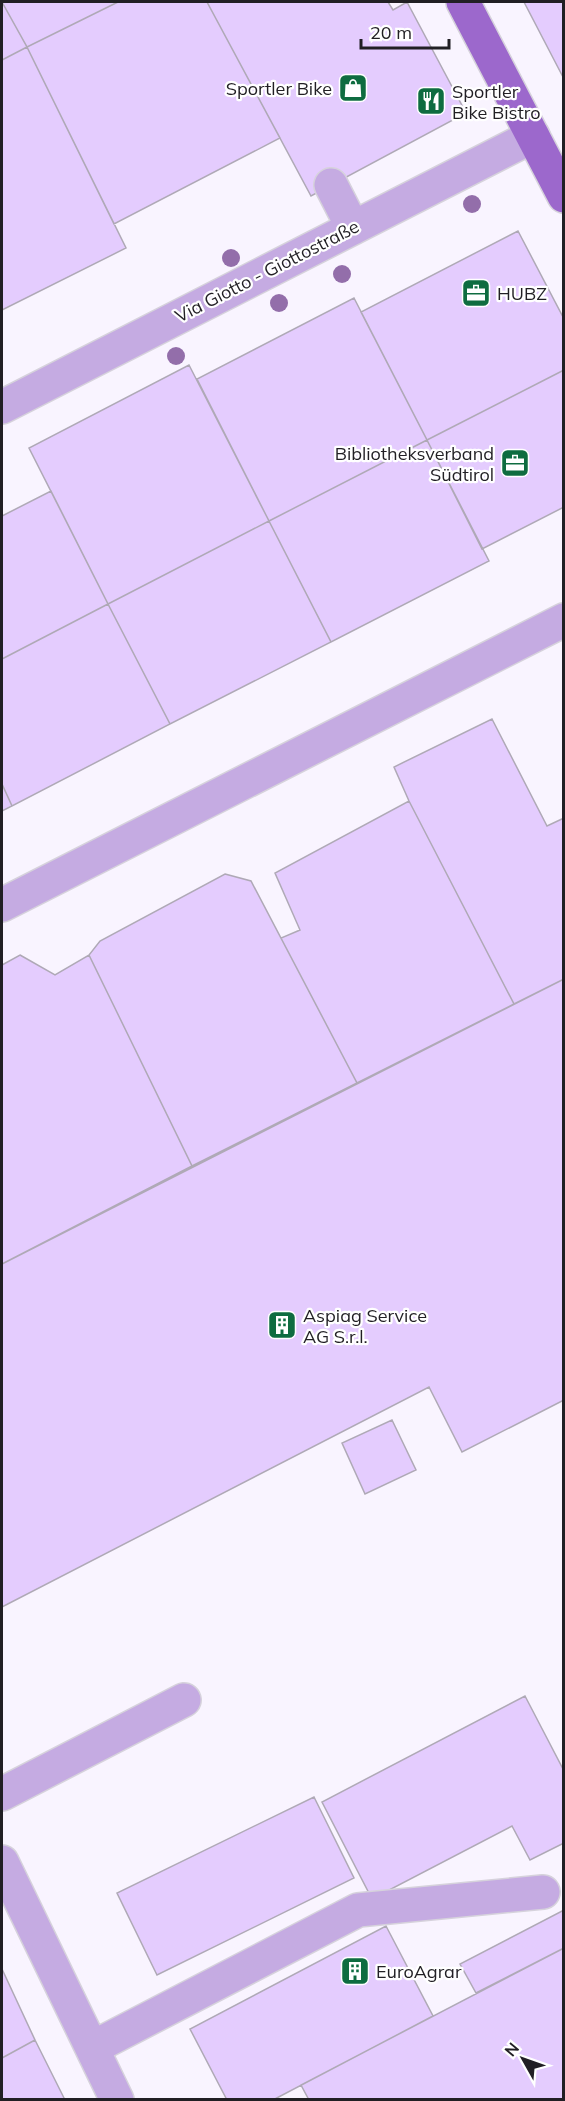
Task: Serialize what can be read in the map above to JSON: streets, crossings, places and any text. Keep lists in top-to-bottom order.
{
  "streets": {
    "street": ["Via Giotto - Giottostraße"]
  },
  "places": {
    "shop": ["Sportler Bike"],
    "restaurant": ["Sportler Bike Bistro"],
    "office": ["HUBZ", "Bibliotheksverband Südtirol"],
    "building": ["Aspiag Service AG S.r.l.", "EuroAgrar"]
  },
  "scale_bar": "20 m",
  "north": "top left"
}
